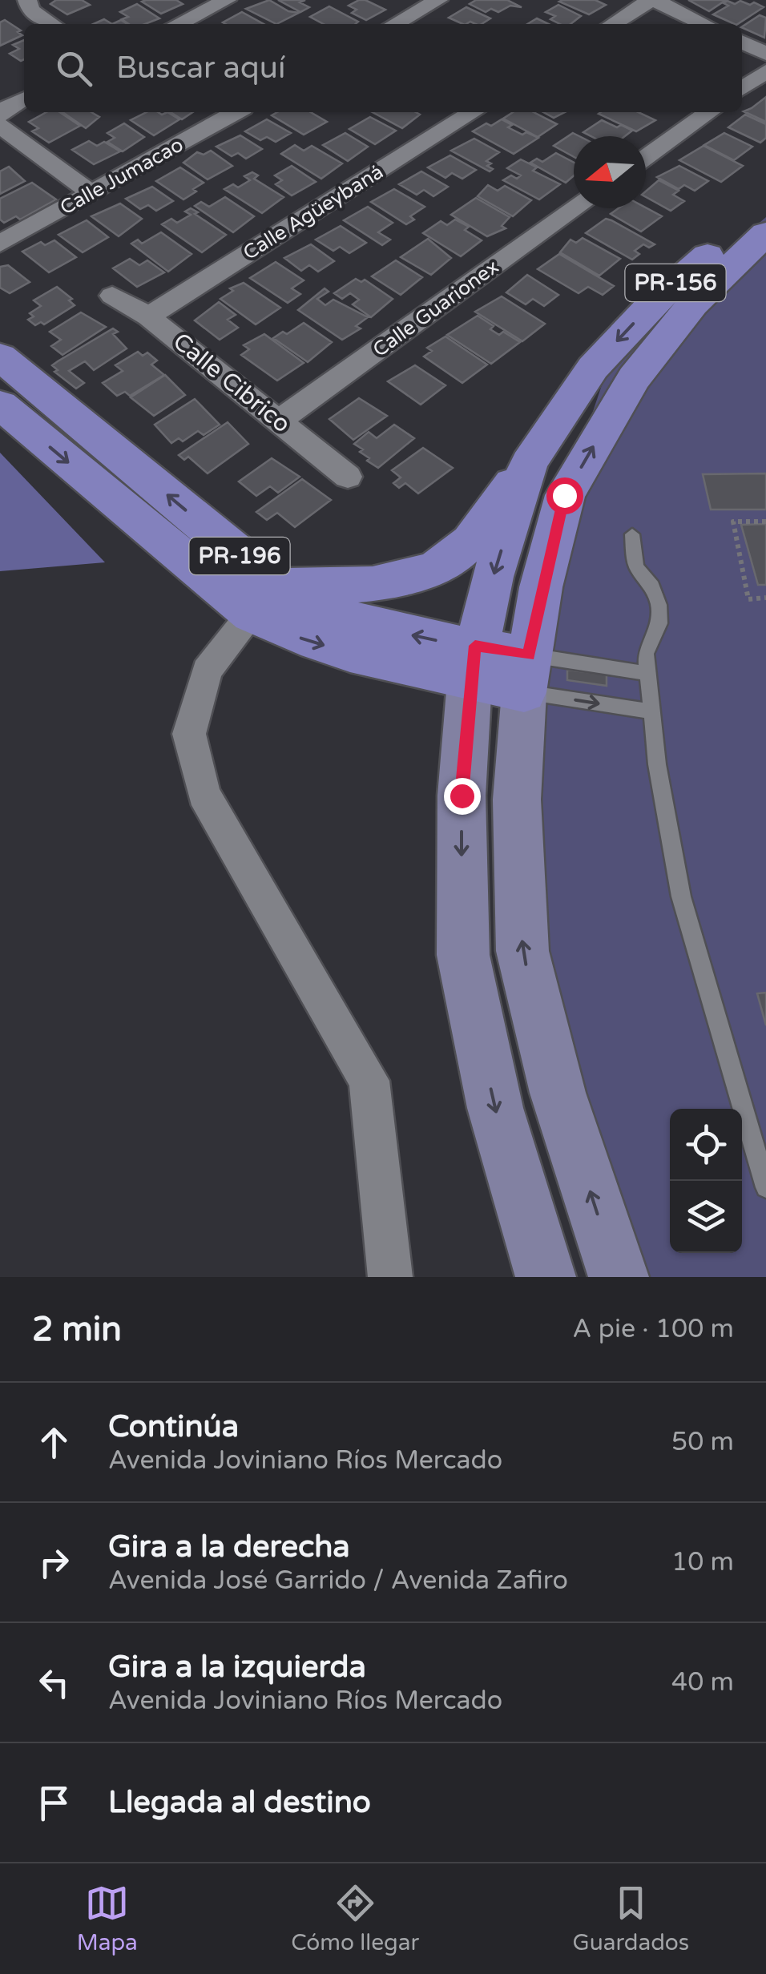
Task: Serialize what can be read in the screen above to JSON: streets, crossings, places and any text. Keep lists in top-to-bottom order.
{
  "streets": {
    "main road": ["PR-156", "PR-196"],
    "street": [
      "Calle Jumacao",
      "Calle Agüeybaná",
      "Calle Guarionex",
      "Calle Cibrico"
    ]
  },
  "crossings": [
    ["Calle Agüeybaná", "Calle Cibrico"],
    ["PR-156", "PR-196"],
    ["Calle Guarionex", "Calle Cibrico"]
  ],
  "north": "left",
  "page": {
    "search": "Buscar aquí",
    "heading": ["2 min", "A pie · 100 m"],
    "list": [
      ["Continúa", "Avenida Joviniano Ríos Mercado", "50 m"],
      ["Gira a la derecha", "Avenida José Garrido / Avenida Zafiro", "10 m"],
      ["Gira a la izquierda", "Avenida Joviniano Ríos Mercado", "40 m"],
      "Llegada al destino"
    ],
    "nav": ["Mapa", "Cómo llegar", "Guardados"]
  }
}
